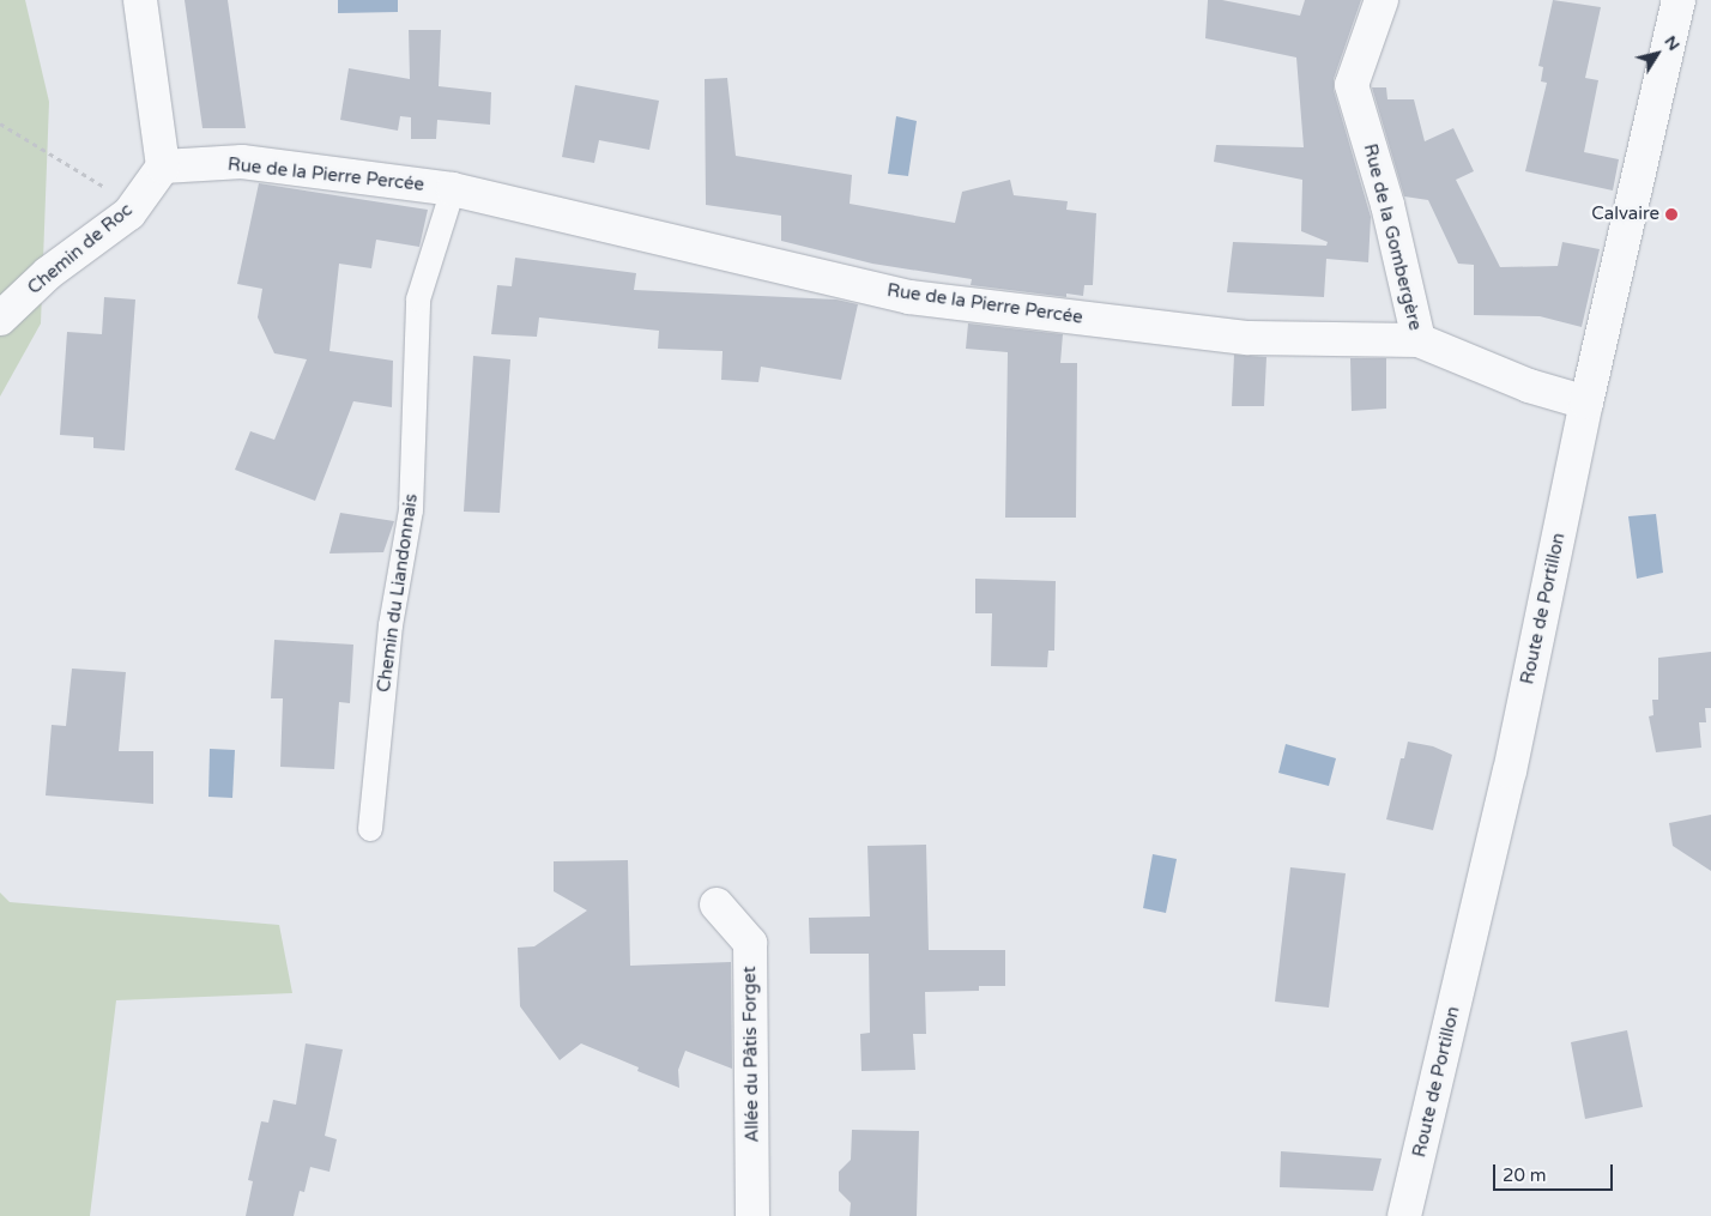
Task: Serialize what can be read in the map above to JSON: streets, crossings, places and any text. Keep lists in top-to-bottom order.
{
  "streets": {
    "street": [
      "Rue de la Pierre Percée",
      "Rue de la Gombergère",
      "Chemin de Roc",
      "Route de Portillon",
      "Allée du Pâtis Forget"
    ],
    "lane": ["Chemin du Liandonnais"]
  },
  "crossings": [
    ["Rue de la Pierre Percée", "Rue de la Gombergère"],
    ["Rue de la Pierre Percée", "Chemin de Roc"],
    ["Rue de la Pierre Percée", "Chemin du Liandonnais"],
    ["Rue de la Gombergère", "Route de Portillon"]
  ],
  "places": ["Calvaire"],
  "scale_bar": "20 m",
  "north": "top right"
}
